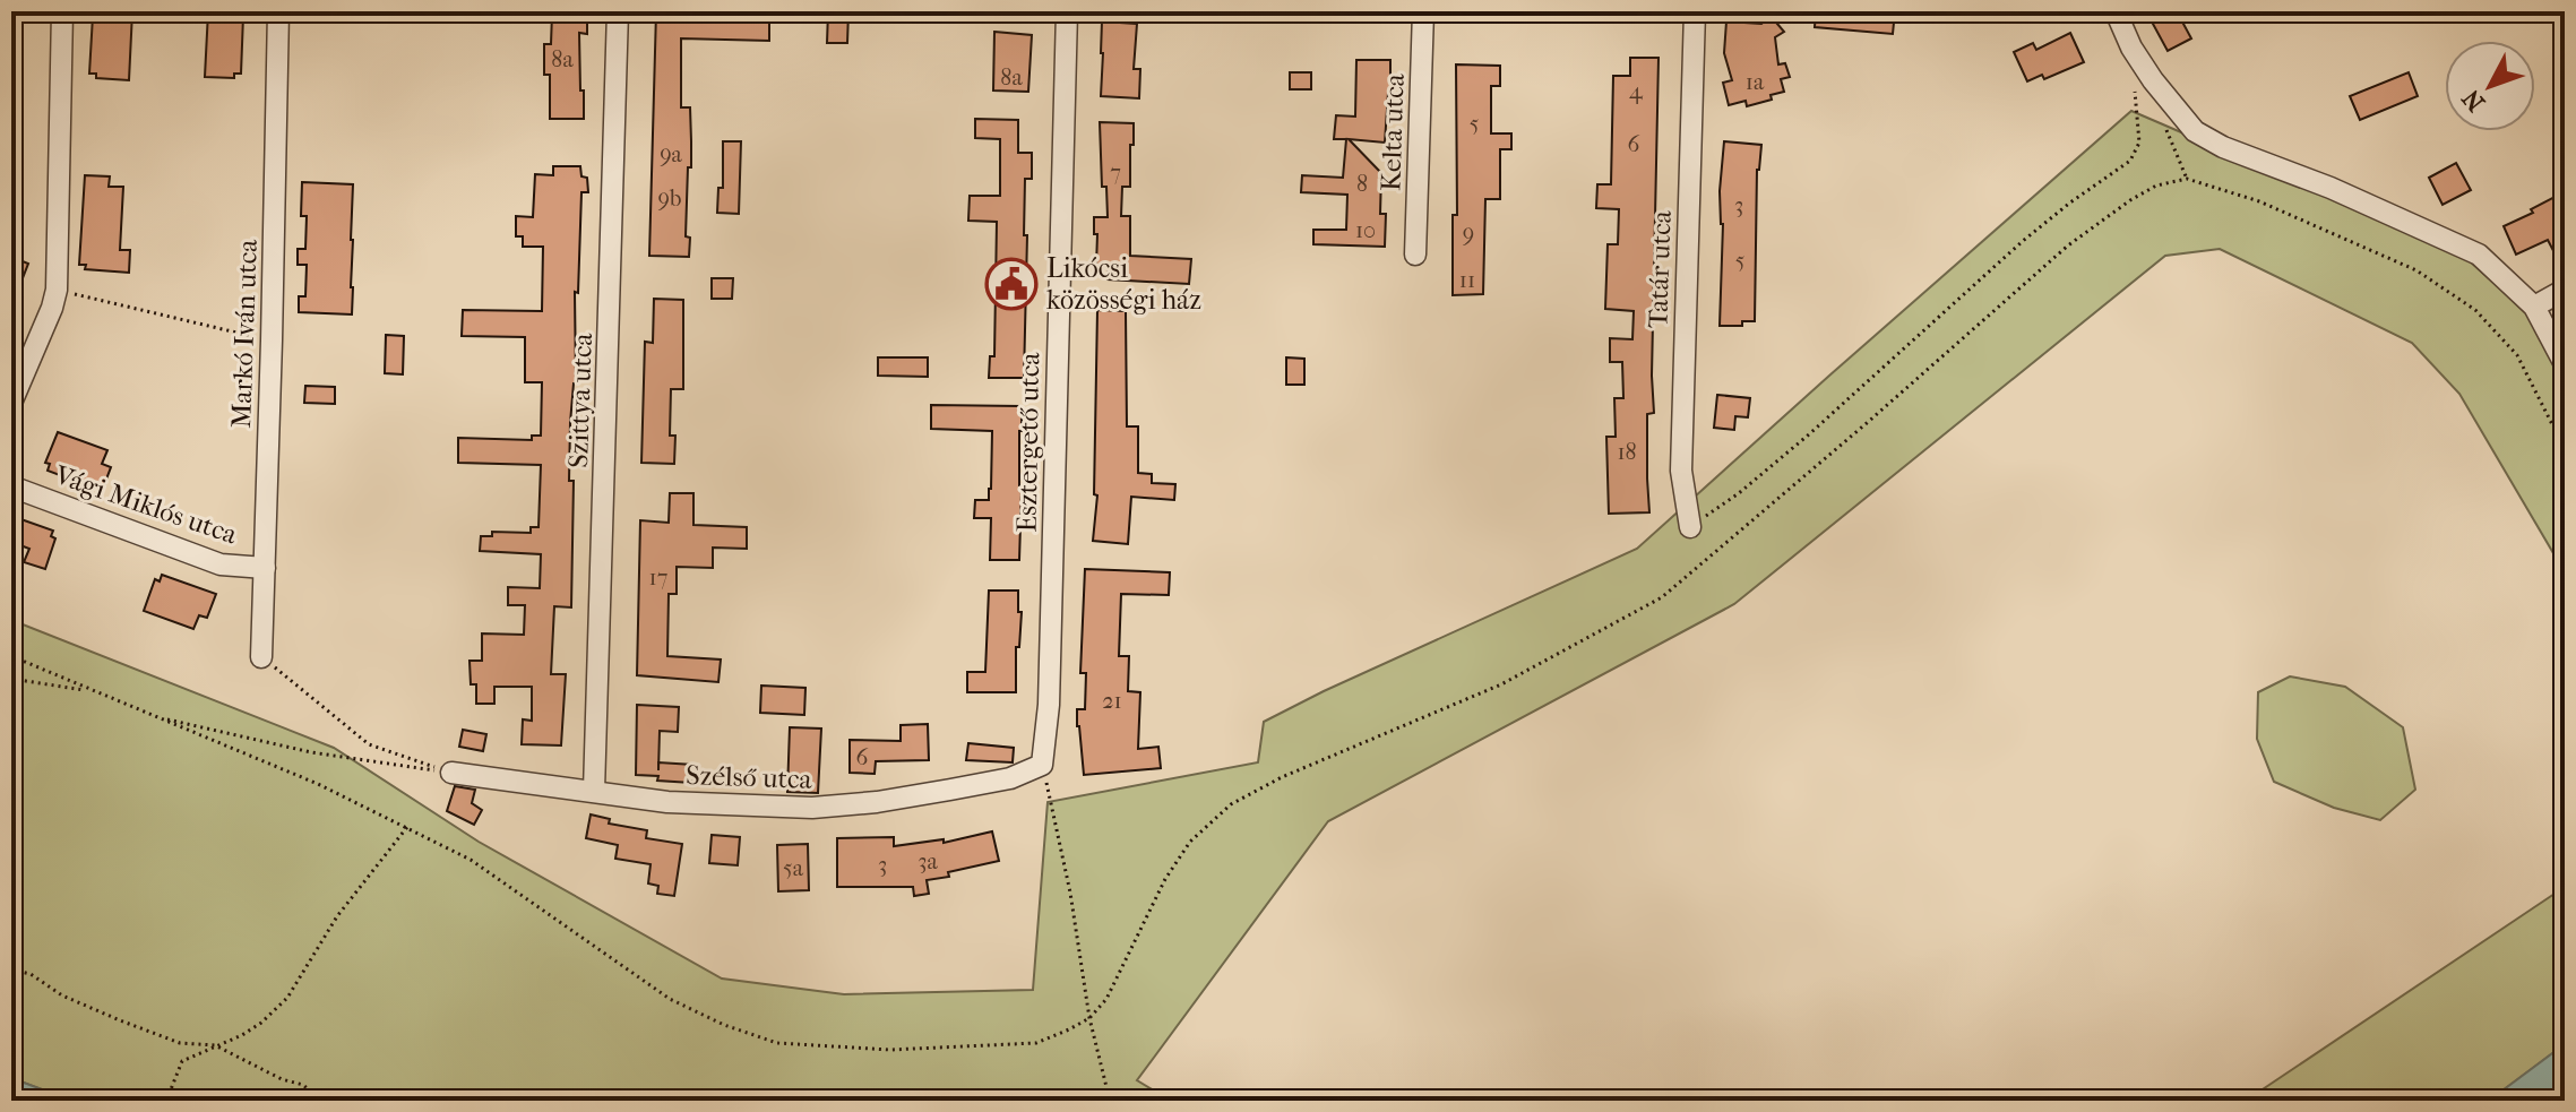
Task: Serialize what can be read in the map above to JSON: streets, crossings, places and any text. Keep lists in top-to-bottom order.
{
  "streets": {
    "street": [
      "Kelta utca",
      "Tatár utca",
      "Markó Iván utca",
      "Szittya utca",
      "Esztergető utca",
      "Vági Miklós utca",
      "Szélső utca"
    ]
  },
  "crossings": [
    ["Markó Iván utca", "Vági Miklós utca"],
    ["Szittya utca", "Szélső utca"],
    ["Esztergető utca", "Szélső utca"]
  ],
  "places": {
    "public building": ["Likócsi közösségi ház"]
  },
  "house_numbers": [
    "8a",
    "8a",
    "1a",
    "4",
    "5",
    "6",
    "9a",
    "7",
    "8",
    "9b",
    "3",
    "10",
    "9",
    "5",
    "11",
    "18",
    "17",
    "21",
    "6",
    "3a",
    "3",
    "5a"
  ],
  "north": "bottom left"
}
